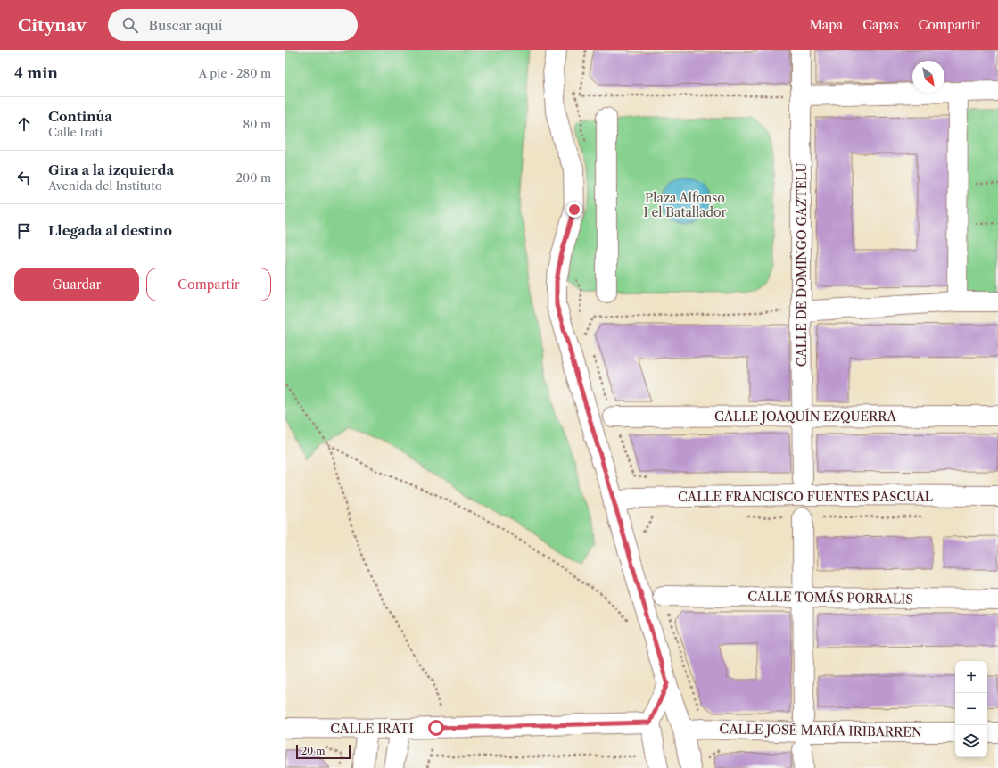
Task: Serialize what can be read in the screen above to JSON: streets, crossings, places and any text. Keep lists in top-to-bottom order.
{
  "streets": {
    "street": [
      "CALLE DE DOMINGO GAZTELU",
      "CALLE JOAQUÍN EZQUERRA",
      "CALLE FRANCISCO FUENTES PASCUAL",
      "CALLE TOMÁS PORRALIS",
      "CALLE IRATI",
      "CALLE JOSÉ MARÍA IRIBARREN"
    ]
  },
  "crossings": [
    ["CALLE DE DOMINGO GAZTELU", "CALLE JOAQUÍN EZQUERRA"]
  ],
  "parks": ["Plaza Alfonso I el Batallador"],
  "scale_bar": "20 m",
  "north": "bottom right",
  "page": {
    "header": "Citynav",
    "search": "Buscar aquí",
    "nav": ["Mapa", "Capas", "Compartir"],
    "heading": ["4 min", "A pie · 280 m"],
    "list": [
      ["Continúa", "Calle Irati", "80 m"],
      ["Gira a la izquierda", "Avenida del Instituto", "200 m"],
      "Llegada al destino"
    ],
    "buttons": ["Guardar", "Compartir"],
    "map_buttons": ["+", "−"],
    "scale": "20 m"
  }
}
